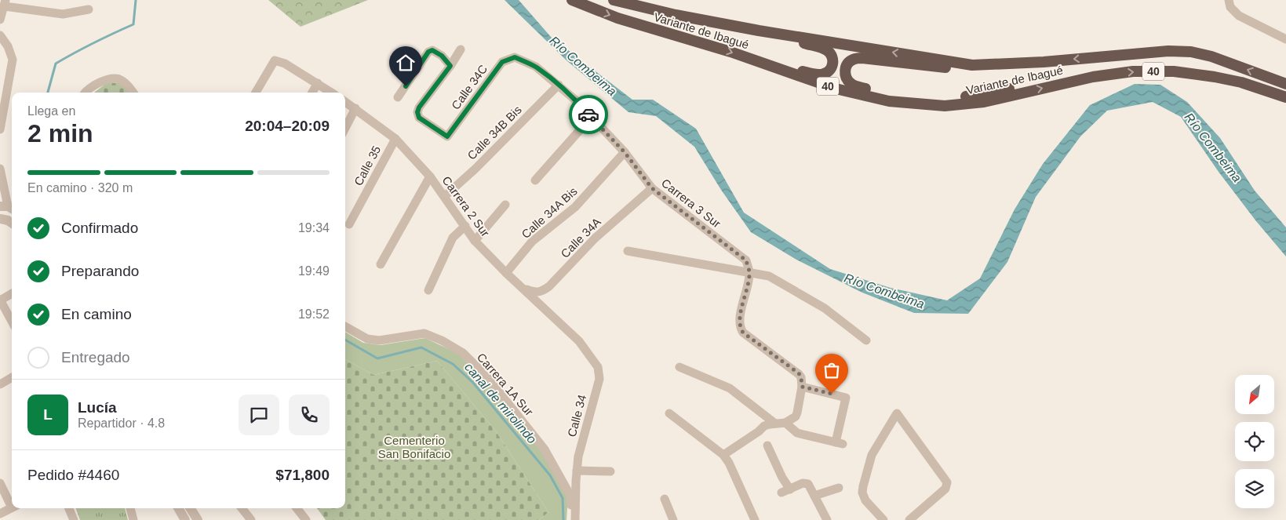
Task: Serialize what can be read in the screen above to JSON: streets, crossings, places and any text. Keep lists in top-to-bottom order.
{
  "streets": {
    "highway": ["Variante de Ibagué", "40"],
    "street": [
      "Calle 34C",
      "Calle 34B Bis",
      "Calle 35",
      "Carrera 3 Sur",
      "Carrera 2 Sur",
      "Calle 34A Bis",
      "Calle 34A",
      "Carrera 1A Sur",
      "Calle 34"
    ]
  },
  "crossings": [
    ["Calle 34C", "Carrera 3 Sur"],
    ["Calle 34B Bis", "Carrera 3 Sur"],
    ["Calle 34B Bis", "Carrera 2 Sur"],
    ["Calle 35", "Carrera 2 Sur"],
    ["Carrera 3 Sur", "Calle 34A Bis"],
    ["Carrera 3 Sur", "Calle 34A"],
    ["Carrera 2 Sur", "Calle 34A Bis"],
    ["Carrera 2 Sur", "Calle 34A"],
    ["Carrera 2 Sur", "Calle 34"]
  ],
  "water": ["Río Combeima", "canal de mirolindo"],
  "parks": ["Cementerio San Bonifacio"],
  "north": "bottom left",
  "page": {
    "heading": ["2 min", "Llega en", "20:04–20:09"],
    "panel": [
      "Lucía",
      "Repartidor · 4.8",
      "Pedido #4460",
      "$71,800"
    ],
    "bar": "En camino · 320 m",
    "list": [
      ["Confirmado", "19:34"],
      ["Preparando", "19:49"],
      ["En camino", "19:52"],
      "Entregado"
    ],
    "round": "L"
  }
}
